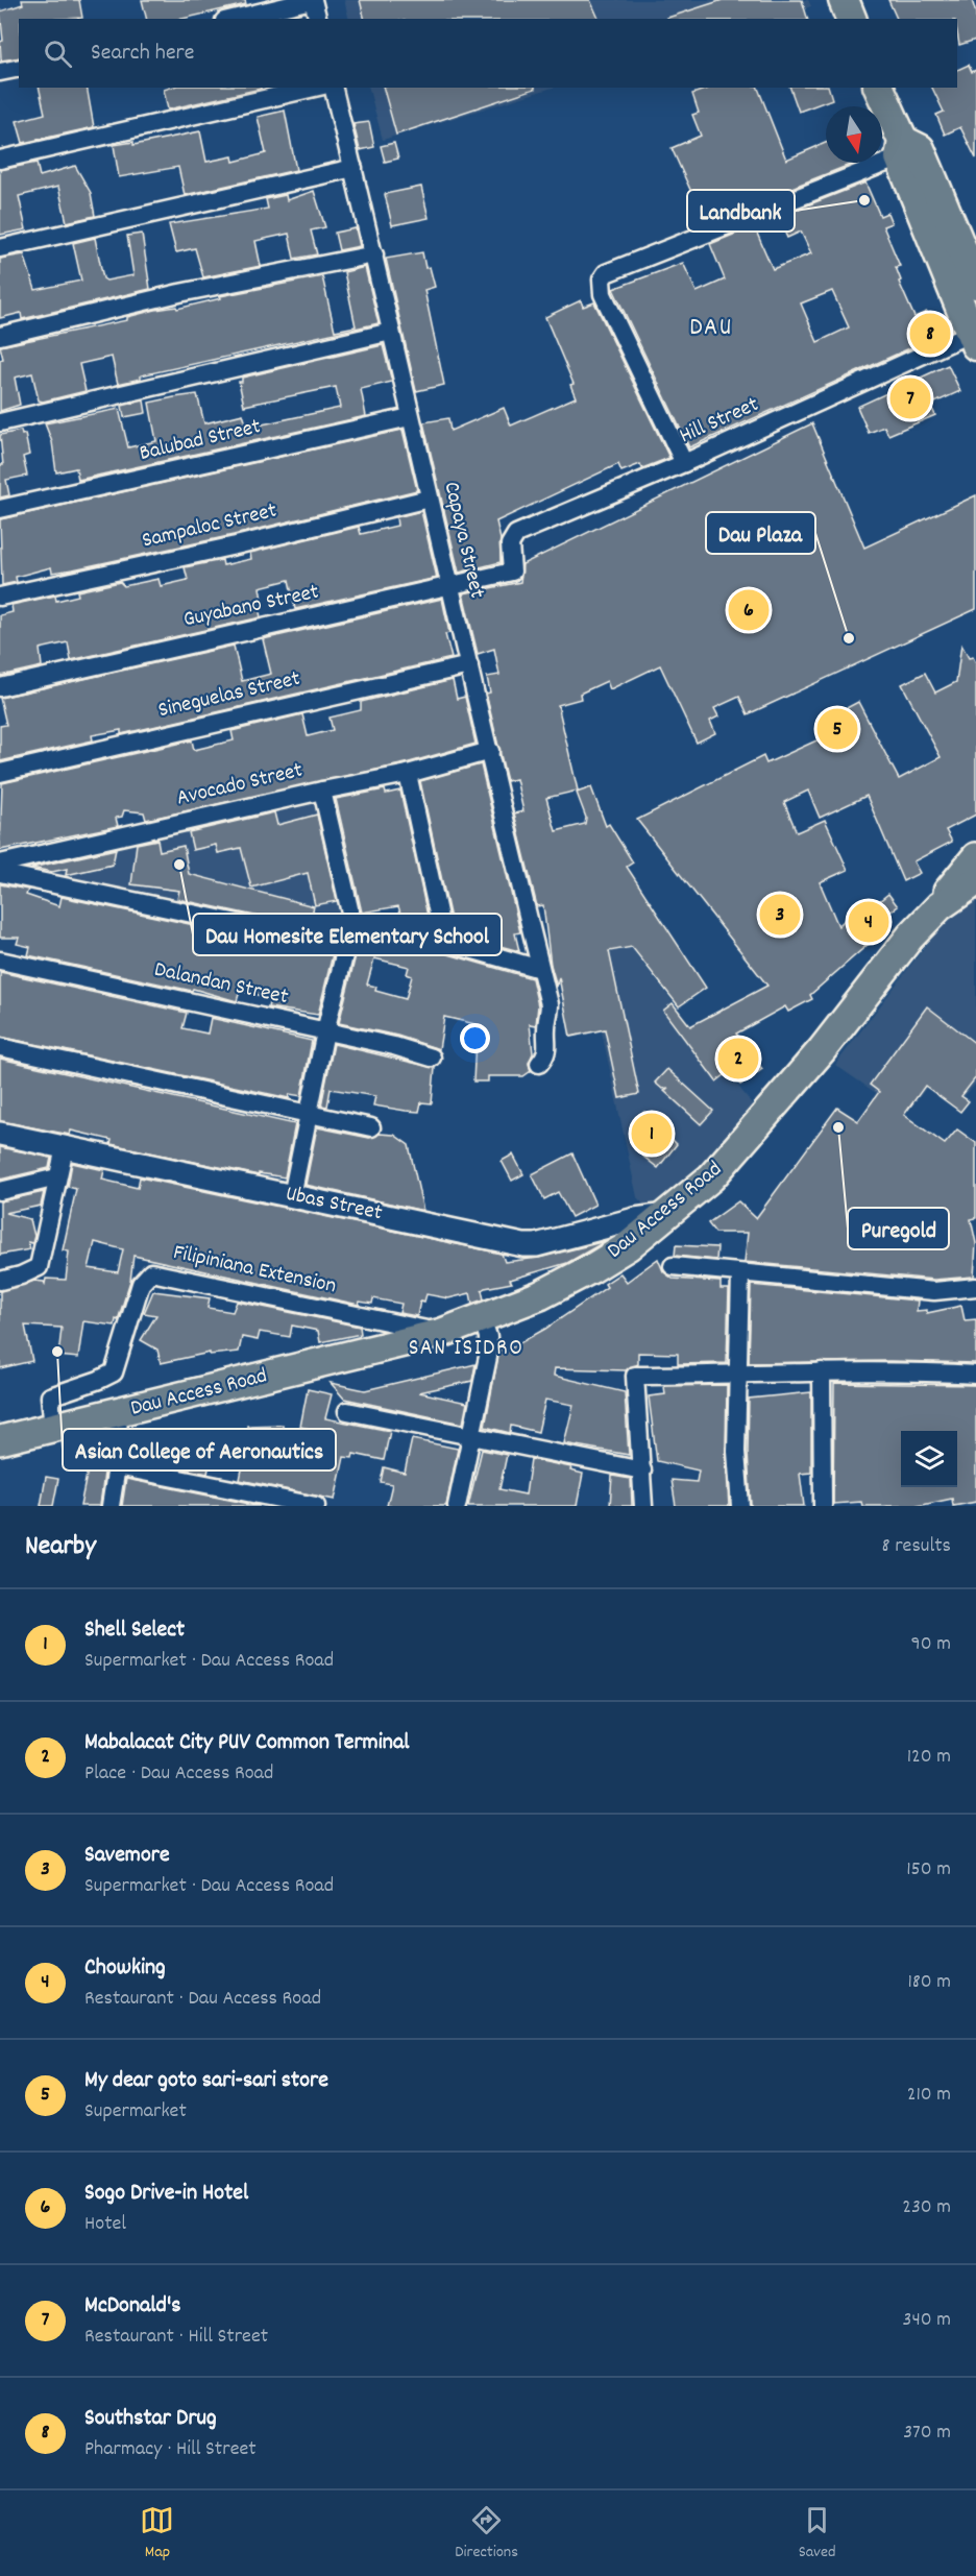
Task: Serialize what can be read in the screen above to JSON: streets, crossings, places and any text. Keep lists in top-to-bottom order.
{
  "streets": {
    "main road": ["Dau Access Road"],
    "street": [
      "Hill Street",
      "Balubad Street",
      "Sampaloc Street",
      "Capaya Street",
      "Guyabano Street",
      "Sineguelas Street",
      "Avocado Street",
      "Dalandan Street",
      "Ubas Street",
      "Filipiniana Extension"
    ]
  },
  "crossings": [
    ["Hill Street", "Guyabano Street"],
    ["Balubad Street", "Capaya Street"],
    ["Sampaloc Street", "Capaya Street"],
    ["Capaya Street", "Guyabano Street"],
    ["Capaya Street", "Sineguelas Street"],
    ["Capaya Street", "Avocado Street"],
    ["Ubas Street", "Dau Access Road"],
    ["Dau Access Road", "Filipiniana Extension"]
  ],
  "districts": ["DAU", "SAN ISIDRO"],
  "places": [
    "Landbank",
    "Dau Plaza",
    "Dau Homesite Elementary School",
    "Puregold",
    "Asian College of Aeronautics"
  ],
  "north": "bottom",
  "page": {
    "search": "Search here",
    "pins": [
      "8",
      "7",
      "6",
      "5",
      "3",
      "4",
      "2",
      "1"
    ],
    "heading": ["Nearby", "8 results"],
    "list": [
      {
        "mark": "1",
        "name": "Shell Select",
        "note": "Supermarket · Dau Access Road",
        "value": "90 m"
      },
      {
        "mark": "2",
        "name": "Mabalacat City PUV Common Terminal",
        "note": "Place · Dau Access Road",
        "value": "120 m"
      },
      {
        "mark": "3",
        "name": "Savemore",
        "note": "Supermarket · Dau Access Road",
        "value": "150 m"
      },
      {
        "mark": "4",
        "name": "Chowking",
        "note": "Restaurant · Dau Access Road",
        "value": "180 m"
      },
      {
        "mark": "5",
        "name": "My dear goto sari-sari store",
        "note": "Supermarket",
        "value": "210 m"
      },
      {
        "mark": "6",
        "name": "Sogo Drive-in Hotel",
        "note": "Hotel",
        "value": "230 m"
      },
      {
        "mark": "7",
        "name": "McDonald's",
        "note": "Restaurant · Hill Street",
        "value": "340 m"
      },
      {
        "mark": "8",
        "name": "Southstar Drug",
        "note": "Pharmacy · Hill Street",
        "value": "370 m"
      }
    ],
    "nav": ["Map", "Directions", "Saved"]
  }
}
